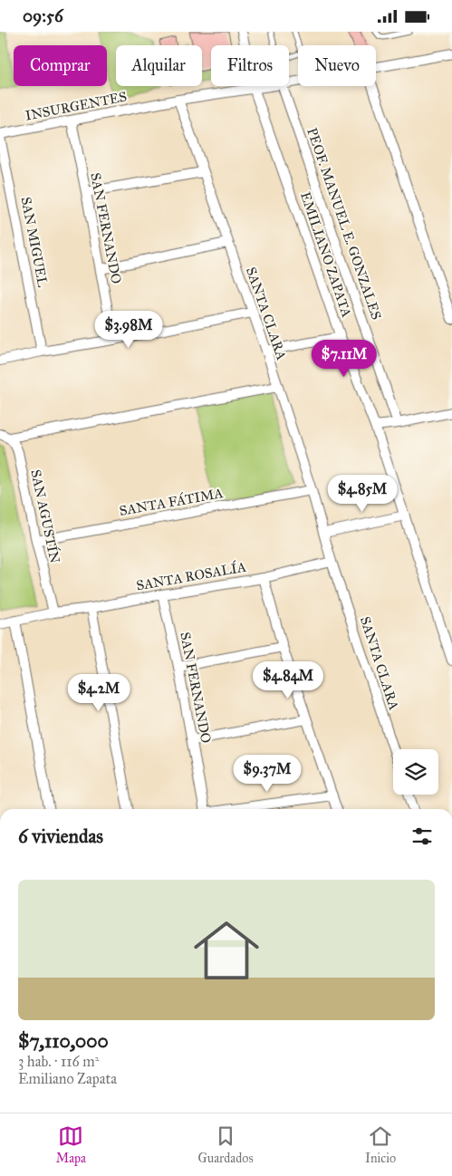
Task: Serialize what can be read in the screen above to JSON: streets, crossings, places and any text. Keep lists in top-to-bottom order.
{
  "streets": {
    "street": [
      "INSURGENTES",
      "PEOF. MANUEL E. GONZALES",
      "SAN FERNANDO",
      "SAN MIGUEL",
      "EMILIANO ZAPATA",
      "SANTA CLARA",
      "SANTA FÁTIMA",
      "SAN AGUSTÍN",
      "SANTA ROSALÍA"
    ]
  },
  "crossings": [
    ["INSURGENTES", "SAN FERNANDO"],
    ["INSURGENTES", "SAN MIGUEL"],
    ["INSURGENTES", "EMILIANO ZAPATA"],
    ["INSURGENTES", "SANTA CLARA"],
    ["SAN FERNANDO", "SANTA ROSALÍA"],
    ["SANTA CLARA", "SANTA FÁTIMA"],
    ["SANTA CLARA", "SANTA ROSALÍA"],
    ["SANTA FÁTIMA", "SAN AGUSTÍN"],
    ["SAN AGUSTÍN", "SANTA ROSALÍA"]
  ],
  "page": {
    "status": "09:56",
    "chip": [
      "Comprar",
      "Alquilar",
      "Filtros",
      "Nuevo"
    ],
    "price": [
      "$3.98M",
      "$7.11M",
      "$4.85M",
      "$4.84M",
      "$4.2M",
      "$9.37M"
    ],
    "heading": "6 viviendas",
    "list": [
      {
        "name": "$7,110,000",
        "note": "3 hab. · 116 m² · Emiliano Zapata"
      }
    ],
    "tabs": ["Mapa", "Guardados", "Inicio"]
  }
}
